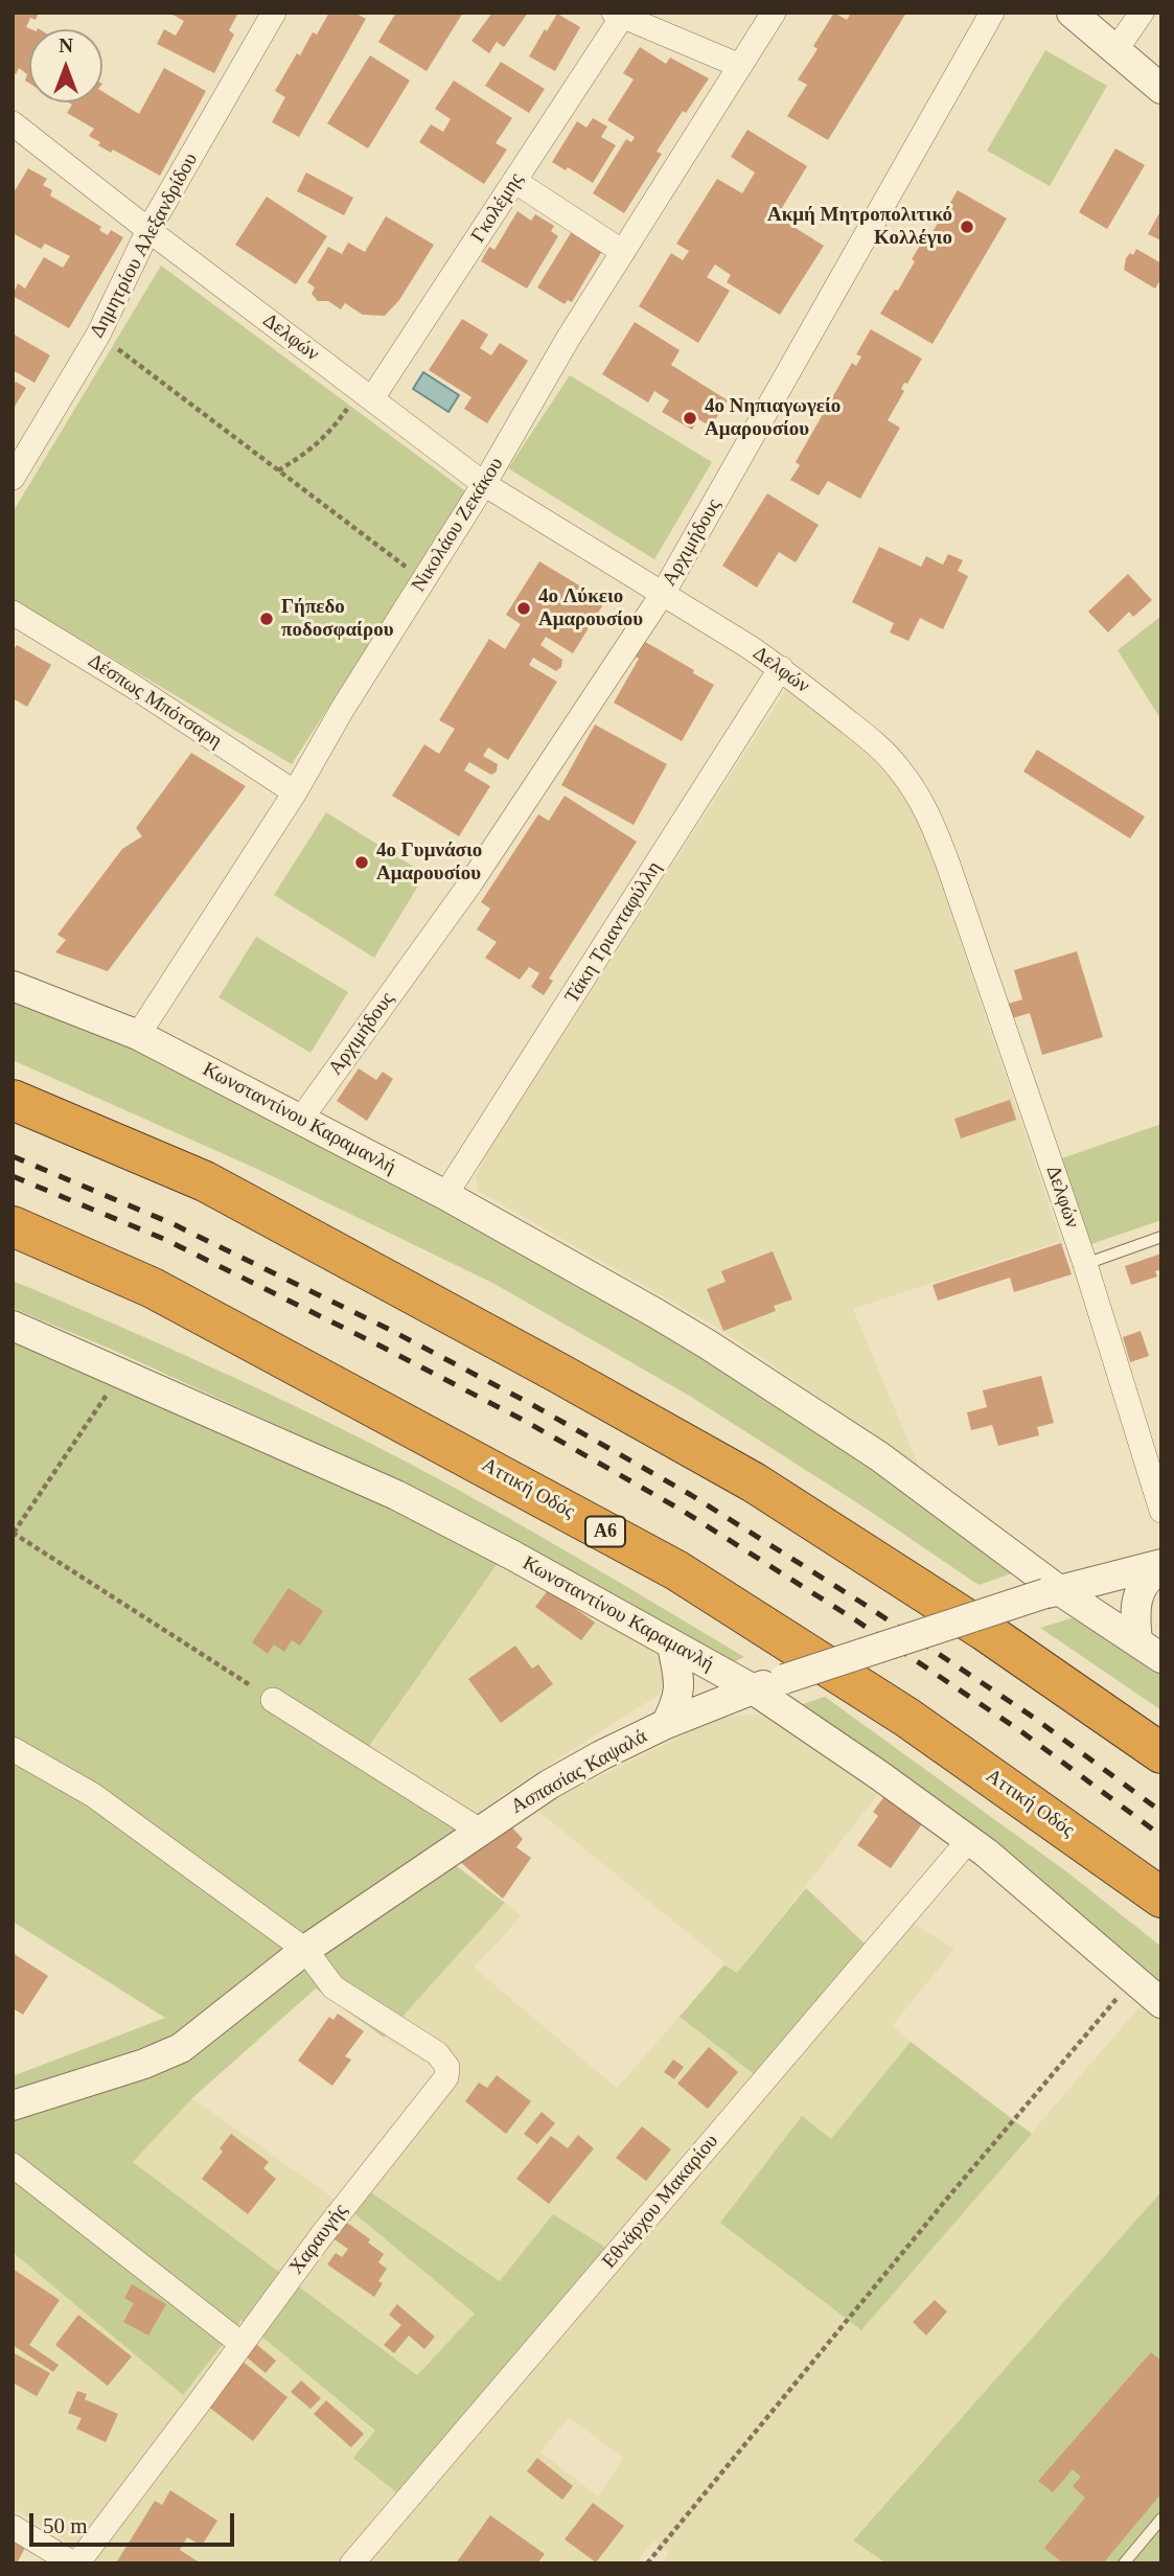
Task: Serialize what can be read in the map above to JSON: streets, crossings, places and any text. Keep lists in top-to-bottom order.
{
  "streets": {
    "highway": ["Αττική Οδός", "Α6"],
    "street": [
      "Γκολέμης",
      "Δημητρίου Αλεξανδρίδου",
      "Δελφών",
      "Νικολάου Ζεκάκου",
      "Αρχιμήδους",
      "Δέσπως Μπότσαρη",
      "Τάκη Τριανταφύλλη",
      "Κωνσταντίνου Καραμανλή",
      "Ασπασίας Καψαλά",
      "Εθνάρχου Μακαρίου",
      "Χαραυγής"
    ]
  },
  "crossings": [
    ["Γκολέμης", "Δελφών"],
    ["Δημητρίου Αλεξανδρίδου", "Δελφών"],
    ["Δελφών", "Νικολάου Ζεκάκου"],
    ["Δελφών", "Αρχιμήδους"],
    ["Δελφών", "Τάκη Τριανταφύλλη"],
    ["Νικολάου Ζεκάκου", "Δέσπως Μπότσαρη"],
    ["Νικολάου Ζεκάκου", "Κωνσταντίνου Καραμανλή"],
    ["Αρχιμήδους", "Κωνσταντίνου Καραμανλή"],
    ["Τάκη Τριανταφύλλη", "Κωνσταντίνου Καραμανλή"],
    ["Κωνσταντίνου Καραμανλή", "Ασπασίας Καψαλά"],
    ["Κωνσταντίνου Καραμανλή", "Εθνάρχου Μακαρίου"],
    ["Ασπασίας Καψαλά", "Χαραυγής"]
  ],
  "places": [
    "Ακμή Μητροπολιτικό Κολλέγιο",
    "4ο Νηπιαγωγείο Αμαρουσίου",
    "4ο Λύκειο Αμαρουσίου",
    "Γήπεδο ποδοσφαίρου",
    "4ο Γυμνάσιο Αμαρουσίου"
  ],
  "scale_bar": "50 m",
  "north": "top"
}
